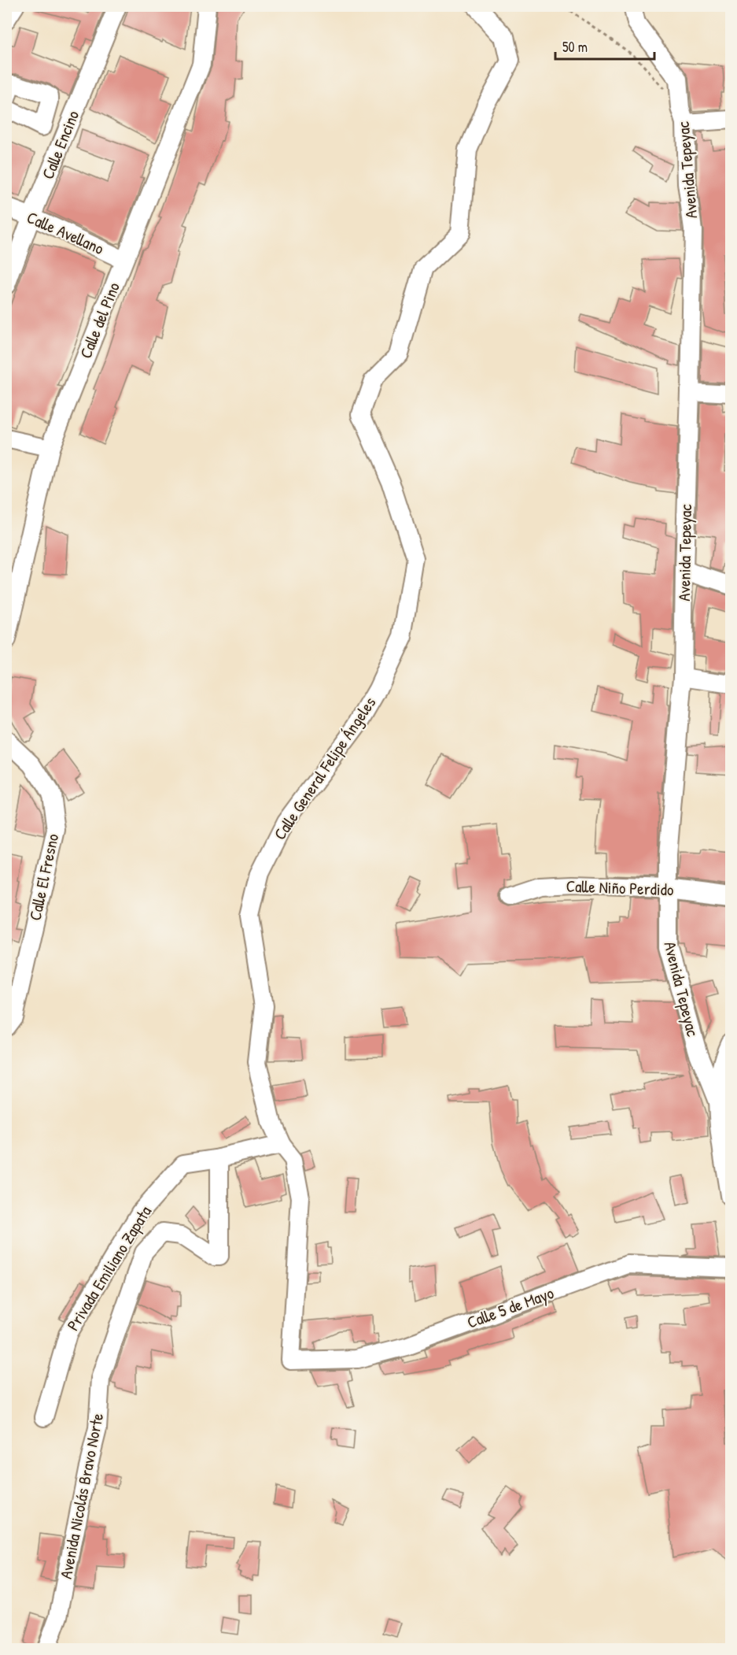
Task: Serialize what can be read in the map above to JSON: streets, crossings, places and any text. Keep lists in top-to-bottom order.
{
  "streets": {
    "street": [
      "Calle Encino",
      "Avenida Tepeyac",
      "Calle Avellano",
      "Calle del Pino",
      "Calle General Felipe Ángeles",
      "Calle El Fresno",
      "Calle Niño Perdido",
      "Privada Emiliano Zapata",
      "Calle 5 de Mayo",
      "Avenida Nicolás Bravo Norte"
    ]
  },
  "crossings": [
    ["Calle Encino", "Calle Avellano"],
    ["Avenida Tepeyac", "Calle Niño Perdido"],
    ["Calle Avellano", "Calle del Pino"],
    ["Calle General Felipe Ángeles", "Privada Emiliano Zapata"],
    ["Calle General Felipe Ángeles", "Calle 5 de Mayo"],
    ["Privada Emiliano Zapata", "Avenida Nicolás Bravo Norte"]
  ],
  "scale_bar": "50 m"
}
